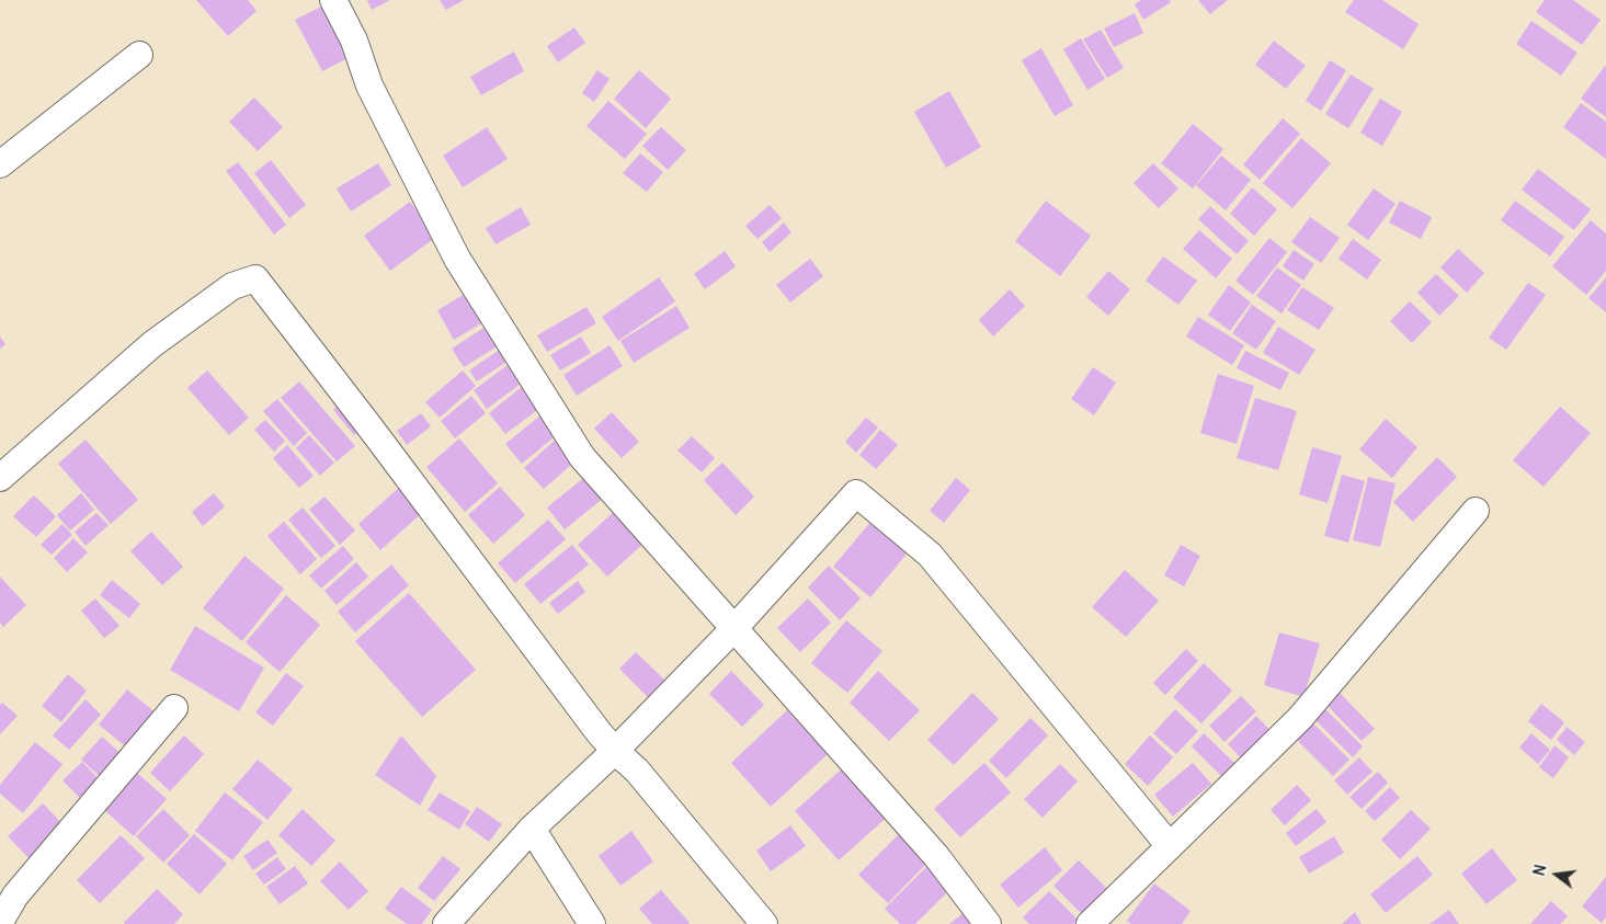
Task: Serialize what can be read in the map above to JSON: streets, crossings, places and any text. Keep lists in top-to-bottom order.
{
  "north": "left"
}
